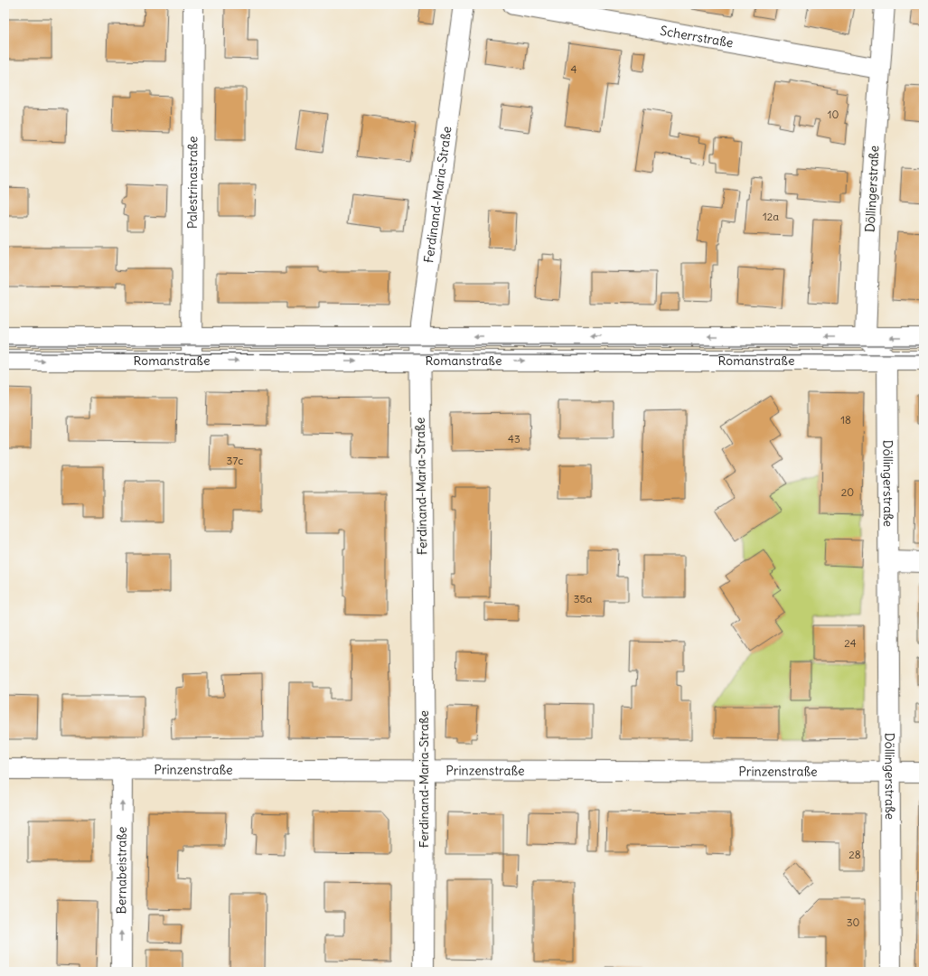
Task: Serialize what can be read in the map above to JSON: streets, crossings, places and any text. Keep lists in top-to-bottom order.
{
  "streets": {
    "street": [
      "Scherrstraße",
      "Palestrinastraße",
      "Döllingerstraße",
      "Ferdinand-Maria-Straße",
      "Romanstraße",
      "Prinzenstraße",
      "Bernabeistraße"
    ]
  },
  "crossings": [
    ["Scherrstraße", "Döllingerstraße"],
    ["Palestrinastraße", "Romanstraße"],
    ["Döllingerstraße", "Romanstraße"],
    ["Döllingerstraße", "Prinzenstraße"],
    ["Ferdinand-Maria-Straße", "Romanstraße"],
    ["Ferdinand-Maria-Straße", "Prinzenstraße"],
    ["Prinzenstraße", "Bernabeistraße"]
  ],
  "one_way": ["Bernabeistraße"],
  "house_numbers": [
    "4",
    "10",
    "12a",
    "18",
    "43",
    "37c",
    "20",
    "35a",
    "24",
    "28",
    "30"
  ]
}
